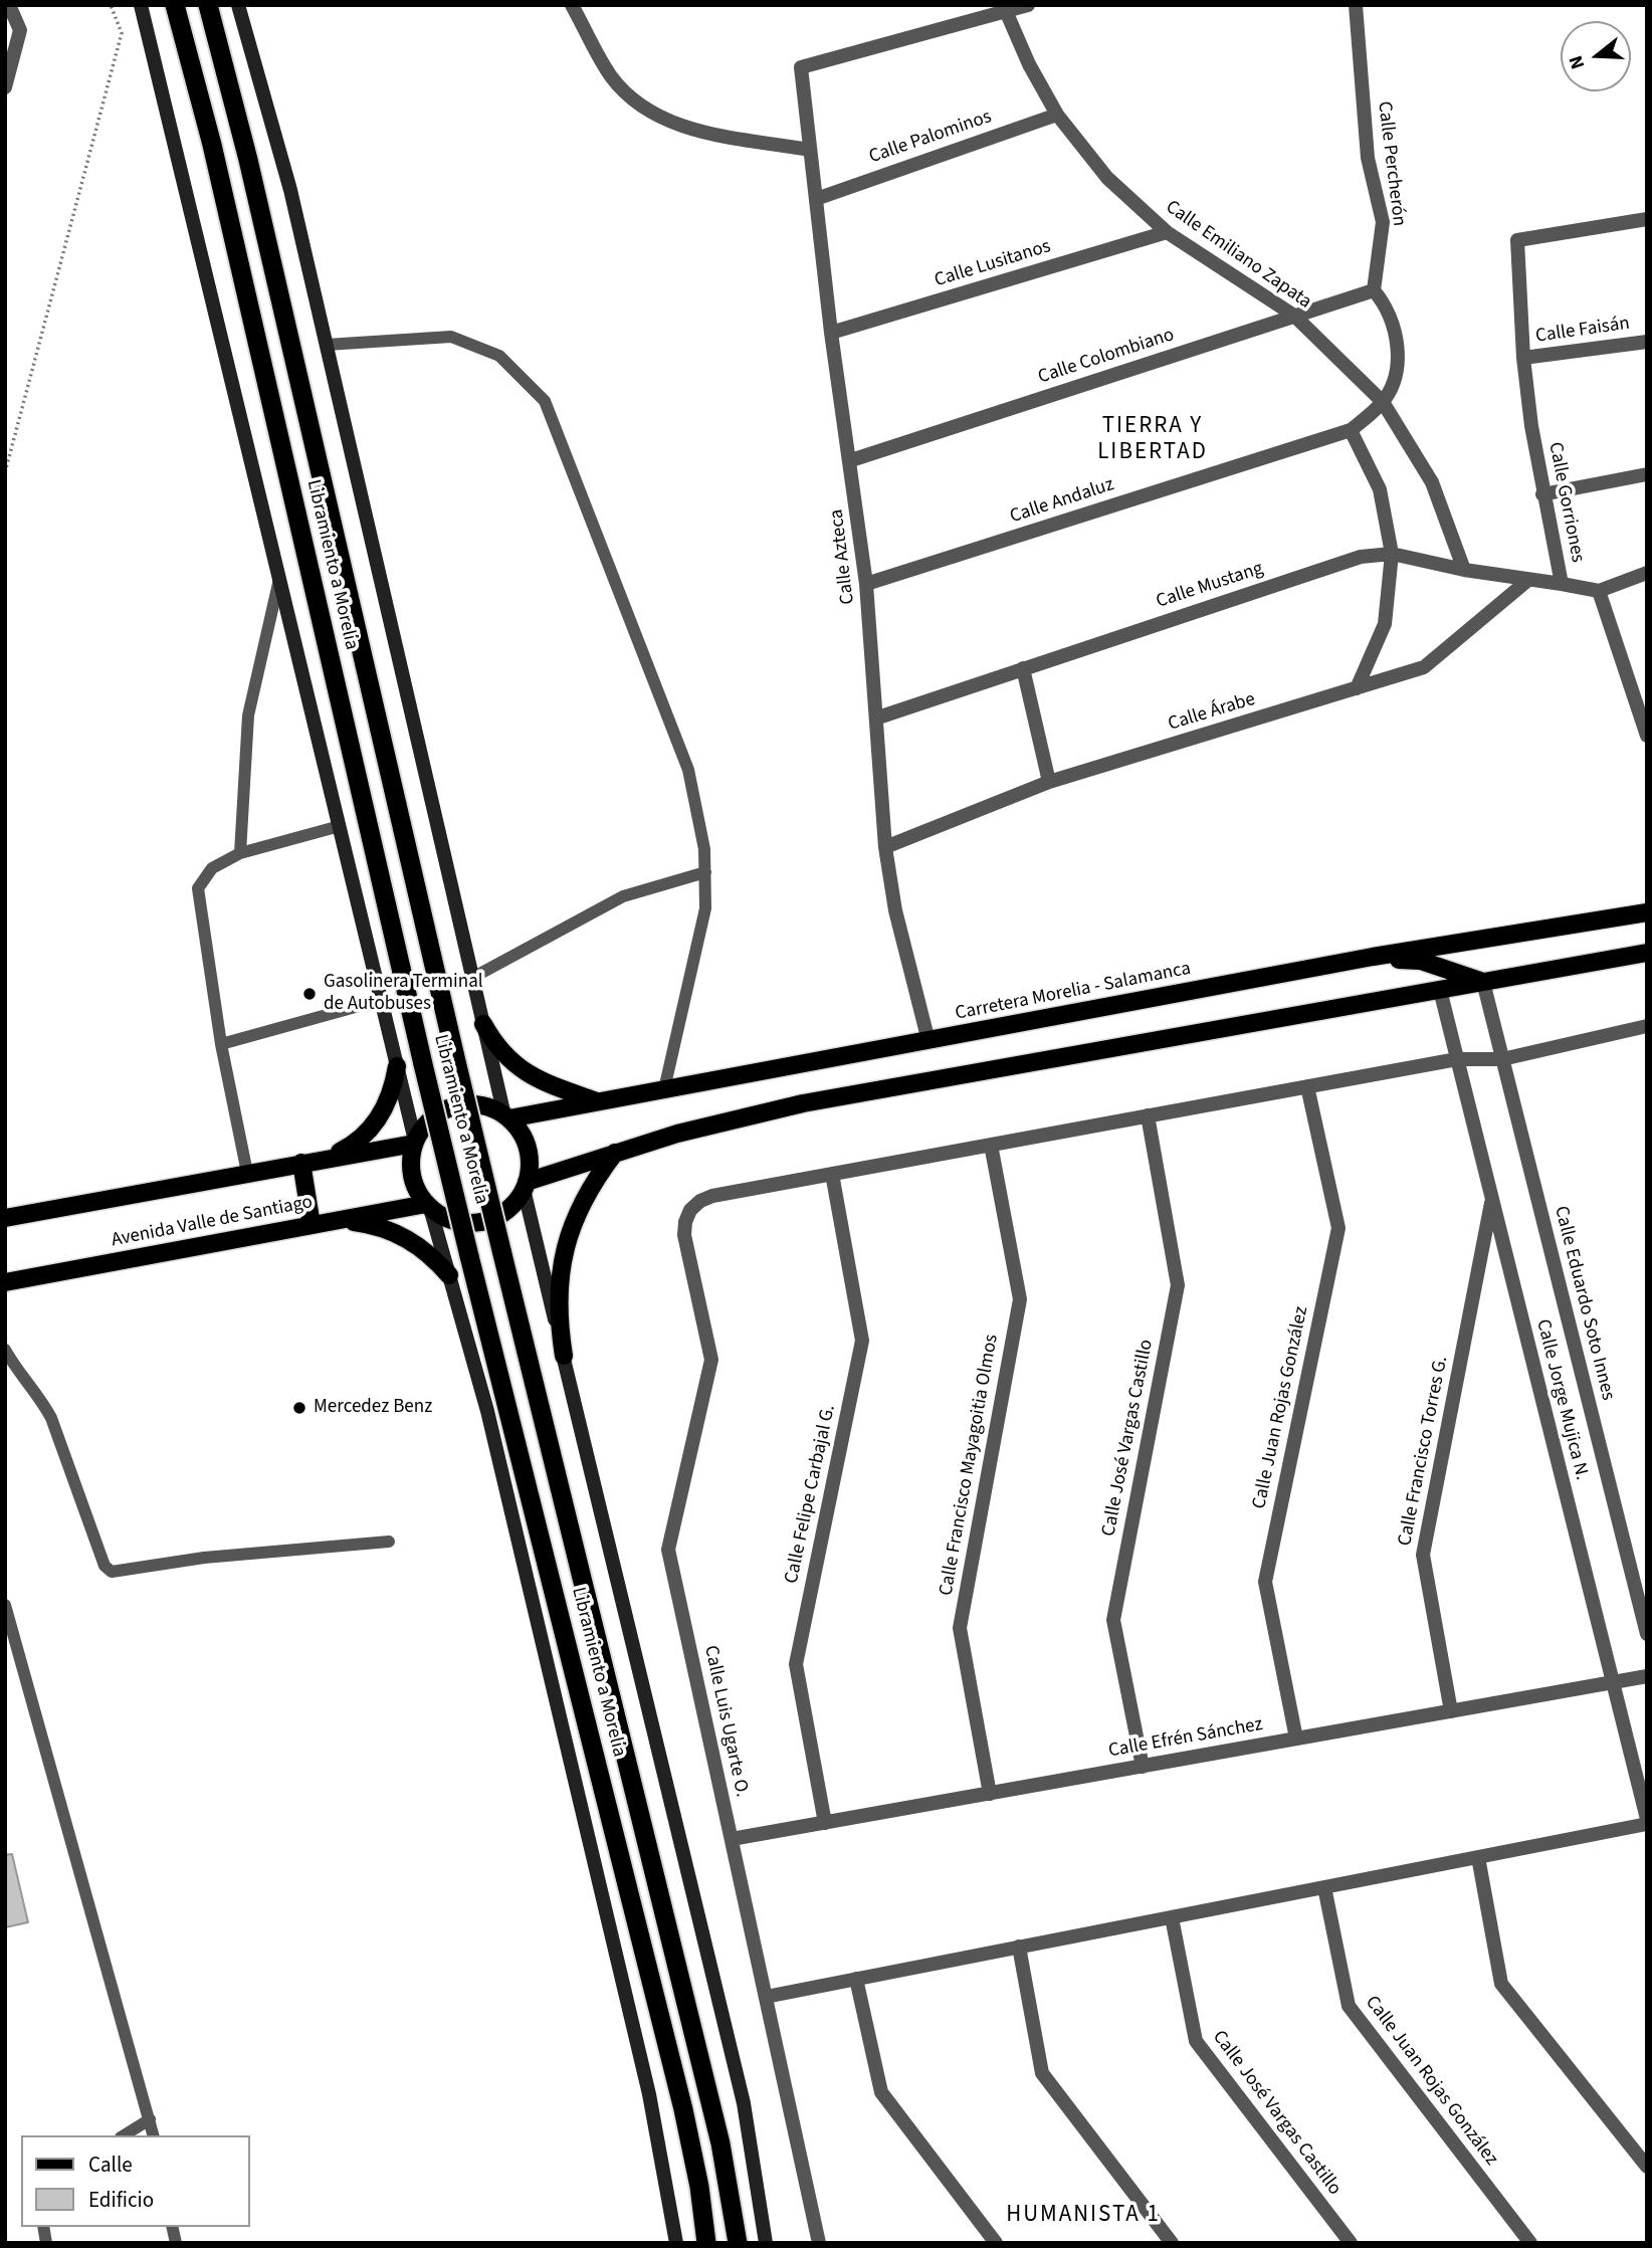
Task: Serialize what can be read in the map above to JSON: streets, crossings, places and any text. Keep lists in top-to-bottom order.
{
  "streets": {
    "highway": ["Libramiento a Morelia"],
    "main road": ["Carretera Morelia - Salamanca", "Avenida Valle de Santiago"],
    "street": [
      "Calle Palominos",
      "Calle Percherón",
      "Calle Emiliano Zapata",
      "Calle Lusitanos",
      "Calle Faisán",
      "Calle Colombiano",
      "Calle Andaluz",
      "Calle Gorriones",
      "Calle Azteca",
      "Calle Mustang",
      "Calle Árabe",
      "Calle Eduardo Soto Innes",
      "Calle Jorge Mujica N.",
      "Calle Juan Rojas González",
      "Calle José Vargas Castillo",
      "Calle Francisco Torres G.",
      "Calle Francisco Mayagoitia Olmos",
      "Calle Felipe Carbajal G.",
      "Calle Luis Ugarte O.",
      "Calle Efrén Sánchez"
    ]
  },
  "crossings": [
    ["Calle Palominos", "Calle Emiliano Zapata"],
    ["Calle Palominos", "Calle Azteca"],
    ["Calle Percherón", "Calle Colombiano"],
    ["Calle Emiliano Zapata", "Calle Lusitanos"],
    ["Calle Emiliano Zapata", "Calle Colombiano"],
    ["Calle Emiliano Zapata", "Calle Azteca"],
    ["Calle Emiliano Zapata", "Calle Mustang"],
    ["Calle Lusitanos", "Calle Azteca"],
    ["Calle Faisán", "Calle Gorriones"],
    ["Calle Colombiano", "Calle Azteca"],
    ["Calle Andaluz", "Calle Azteca"],
    ["Calle Gorriones", "Calle Mustang"],
    ["Calle Azteca", "Calle Mustang"],
    ["Calle Azteca", "Calle Árabe"],
    ["Calle Azteca", "Carretera Morelia - Salamanca"],
    ["Calle Mustang", "Calle Árabe"],
    ["Carretera Morelia - Salamanca", "Avenida Valle de Santiago"],
    ["Calle Jorge Mujica N.", "Calle Francisco Torres G."],
    ["Calle Jorge Mujica N.", "Calle Efrén Sánchez"],
    ["Calle Juan Rojas González", "Calle Efrén Sánchez"],
    ["Calle José Vargas Castillo", "Calle Efrén Sánchez"],
    ["Calle Francisco Torres G.", "Calle Efrén Sánchez"],
    ["Calle Francisco Mayagoitia Olmos", "Calle Efrén Sánchez"],
    ["Calle Felipe Carbajal G.", "Calle Luis Ugarte O."],
    ["Calle Felipe Carbajal G.", "Calle Efrén Sánchez"],
    ["Calle Luis Ugarte O.", "Calle Efrén Sánchez"]
  ],
  "districts": ["TIERRA Y LIBERTAD", "HUMANISTA 1"],
  "places": ["Gasolinera Terminal de Autobuses", "Mercedez Benz"],
  "legend": ["Calle", "Edificio"],
  "north": "left"
}
